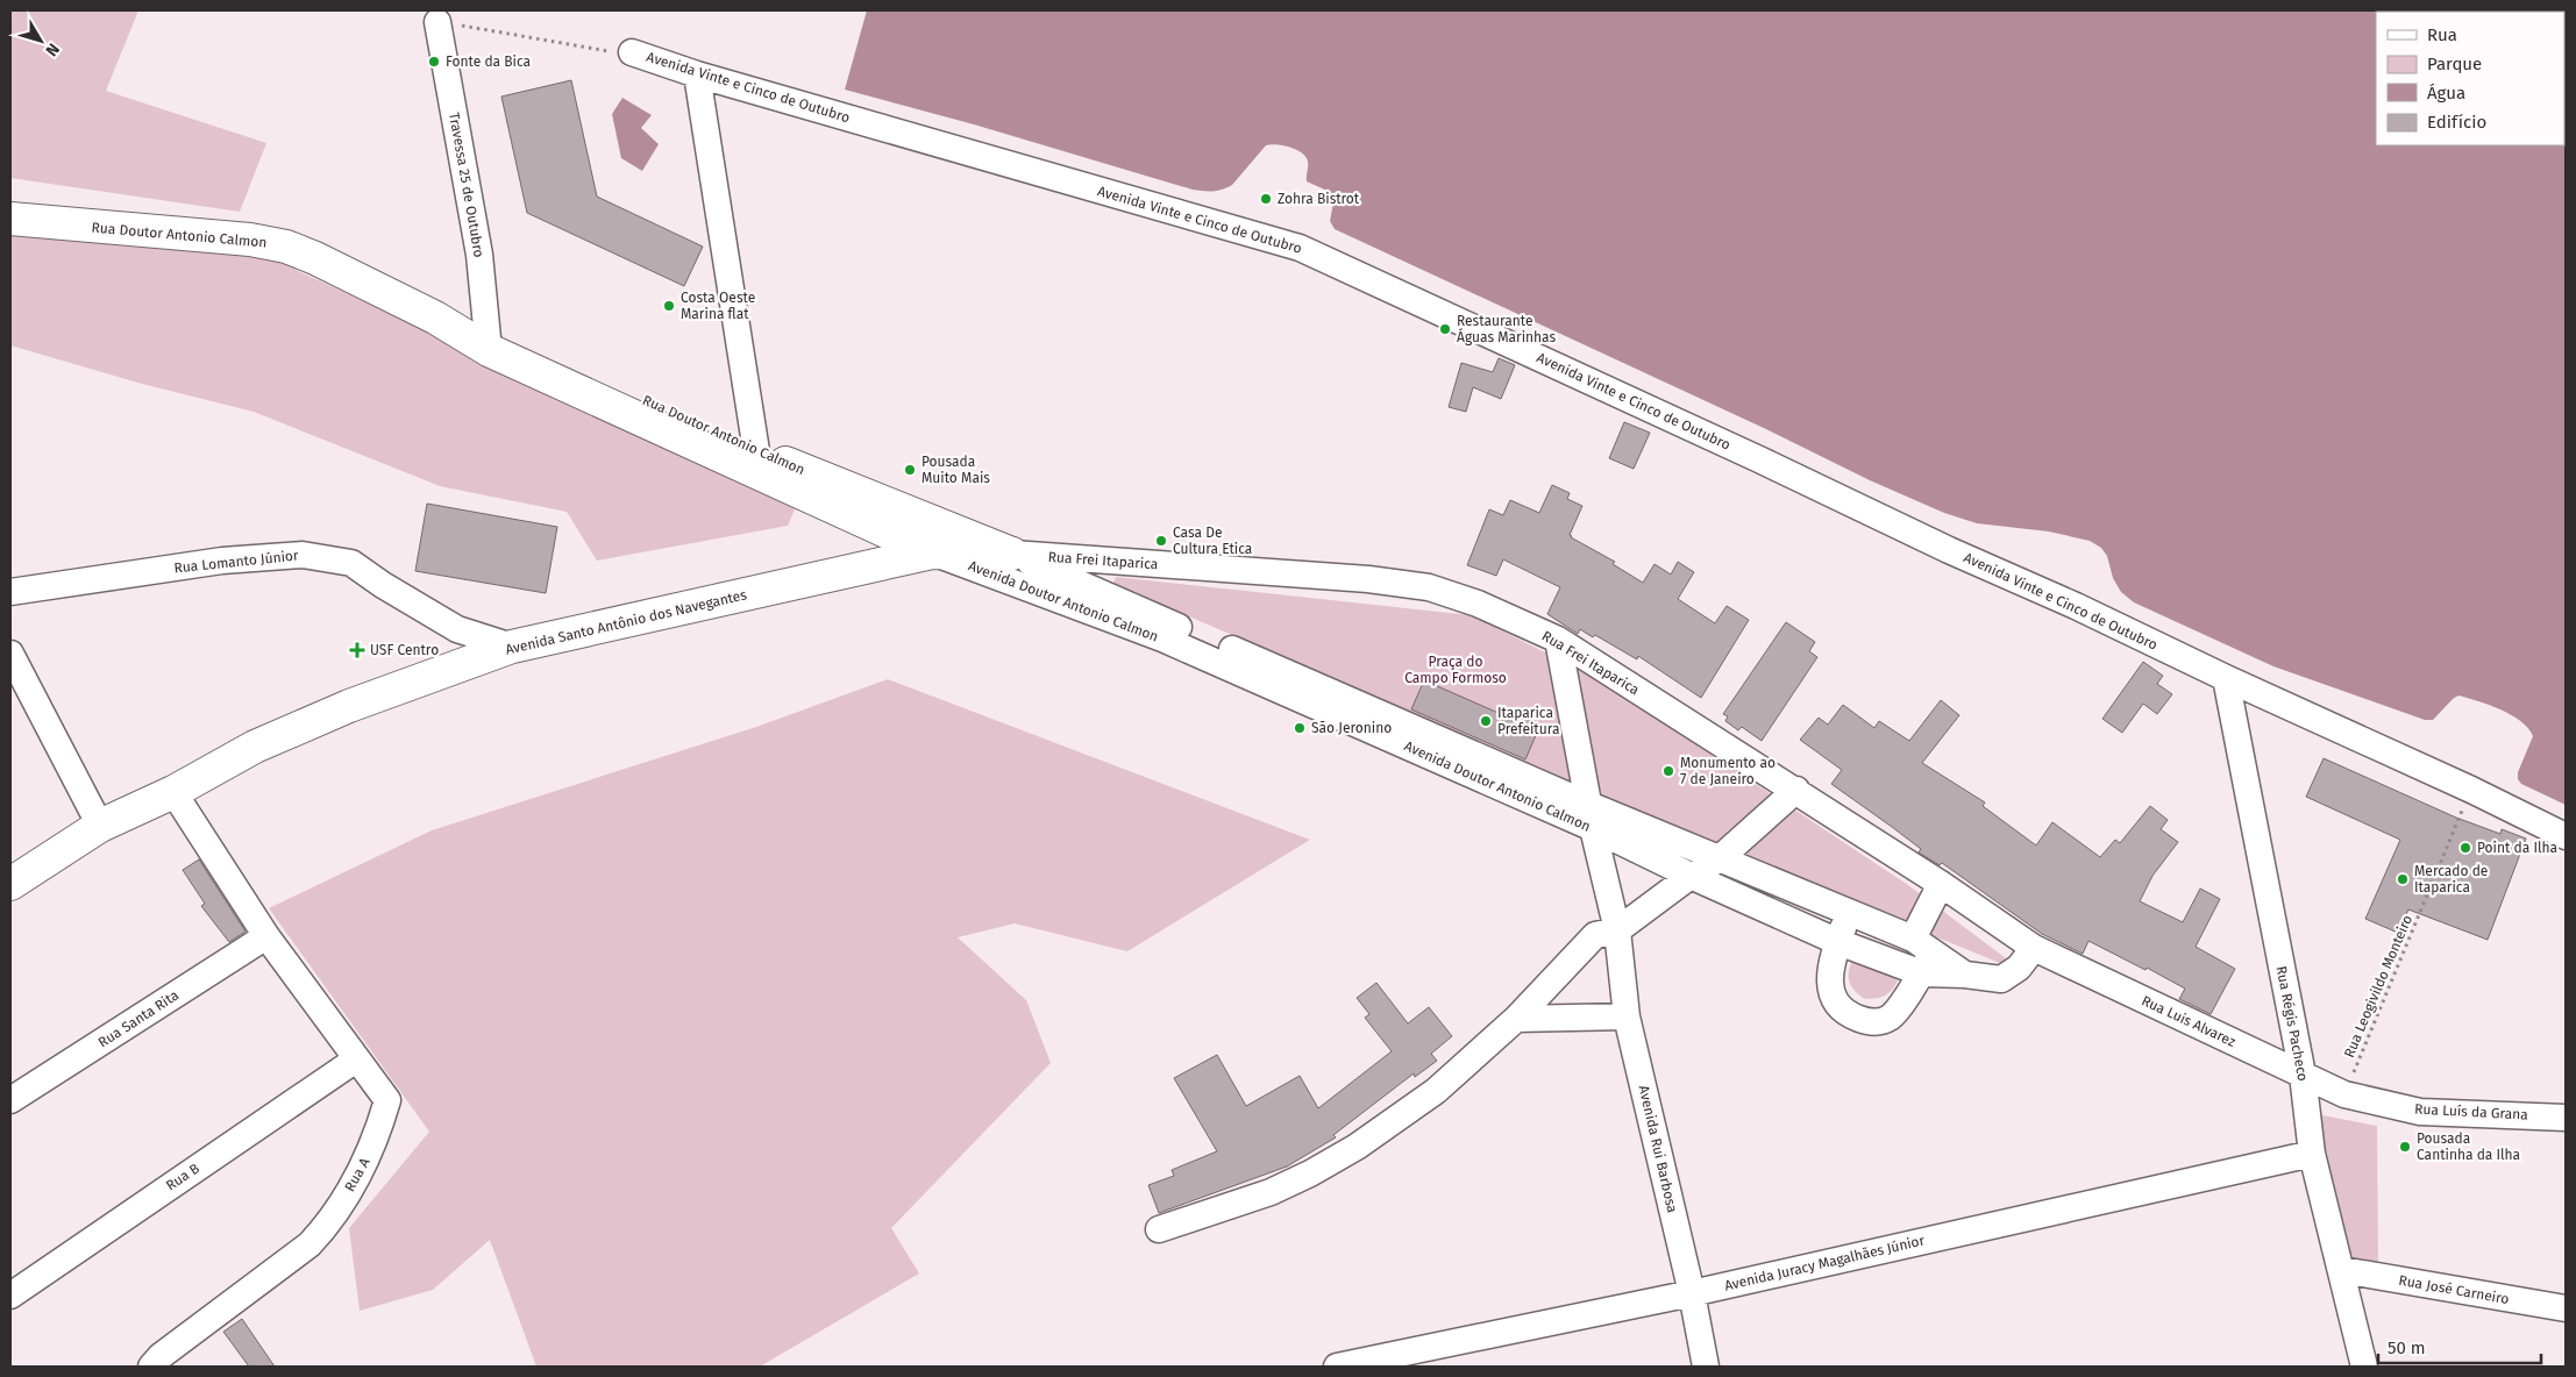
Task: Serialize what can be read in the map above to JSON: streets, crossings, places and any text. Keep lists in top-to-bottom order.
{
  "streets": {
    "street": [
      "Avenida Vinte e Cinco de Outubro",
      "Travessa 25 de Outubro",
      "Rua Doutor Antonio Calmon",
      "Rua Frei Itaparica",
      "Rua Lomanto Júnior",
      "Avenida Doutor Antonio Calmon",
      "Avenida Santo Antônio dos Navegantes",
      "Rua Santa Rita",
      "Rua Luis Alvarez",
      "Rua Régis Pacheco",
      "Rua Luís da Grana",
      "Avenida Rui Barbosa",
      "Rua A",
      "Rua B",
      "Avenida Juracy Magalhães Júnior",
      "Rua José Carneiro"
    ],
    "path": ["Rua Leogivildo Monteiro"]
  },
  "crossings": [
    ["Avenida Vinte e Cinco de Outubro", "Rua Leogivildo Monteiro"],
    ["Avenida Vinte e Cinco de Outubro", "Rua Régis Pacheco"],
    ["Travessa 25 de Outubro", "Rua Doutor Antonio Calmon"],
    ["Rua Doutor Antonio Calmon", "Rua Frei Itaparica"],
    ["Rua Doutor Antonio Calmon", "Avenida Doutor Antonio Calmon"],
    ["Rua Doutor Antonio Calmon", "Avenida Santo Antônio dos Navegantes"],
    ["Rua Frei Itaparica", "Avenida Doutor Antonio Calmon"],
    ["Rua Frei Itaparica", "Avenida Santo Antônio dos Navegantes"],
    ["Rua Frei Itaparica", "Rua Luis Alvarez"],
    ["Rua Frei Itaparica", "Avenida Rui Barbosa"],
    ["Rua Lomanto Júnior", "Avenida Santo Antônio dos Navegantes"],
    ["Avenida Doutor Antonio Calmon", "Avenida Santo Antônio dos Navegantes"],
    ["Avenida Doutor Antonio Calmon", "Rua Luis Alvarez"],
    ["Avenida Doutor Antonio Calmon", "Avenida Rui Barbosa"],
    ["Avenida Santo Antônio dos Navegantes", "Rua A"],
    ["Rua Leogivildo Monteiro", "Rua Luis Alvarez"],
    ["Rua Leogivildo Monteiro", "Rua Luís da Grana"],
    ["Rua Santa Rita", "Rua A"],
    ["Rua Luis Alvarez", "Rua Régis Pacheco"],
    ["Rua Luis Alvarez", "Rua Luís da Grana"],
    ["Rua Régis Pacheco", "Avenida Juracy Magalhães Júnior"],
    ["Rua Régis Pacheco", "Rua José Carneiro"],
    ["Avenida Rui Barbosa", "Avenida Juracy Magalhães Júnior"],
    ["Rua A", "Rua B"]
  ],
  "parks": ["Praça do Campo Formoso"],
  "places": {
    "other": [
      "Fonte da Bica",
      "Zohra Bistrot",
      "Costa Oeste Marina flat",
      "Restaurante Águas Marinhas",
      "Pousada Muito Mais",
      "Casa De Cultura Etica",
      "Itaparica Prefeitura",
      "São Jeronino",
      "Monumento ao 7 de Janeiro",
      "Point da Ilha",
      "Mercado de Itaparica",
      "Pousada Cantinha da Ilha"
    ],
    "health": ["USF Centro"]
  },
  "legend": [
    "Rua",
    "Parque",
    "Água",
    "Edifício"
  ],
  "scale_bar": "50 m",
  "north": "bottom right"
}
